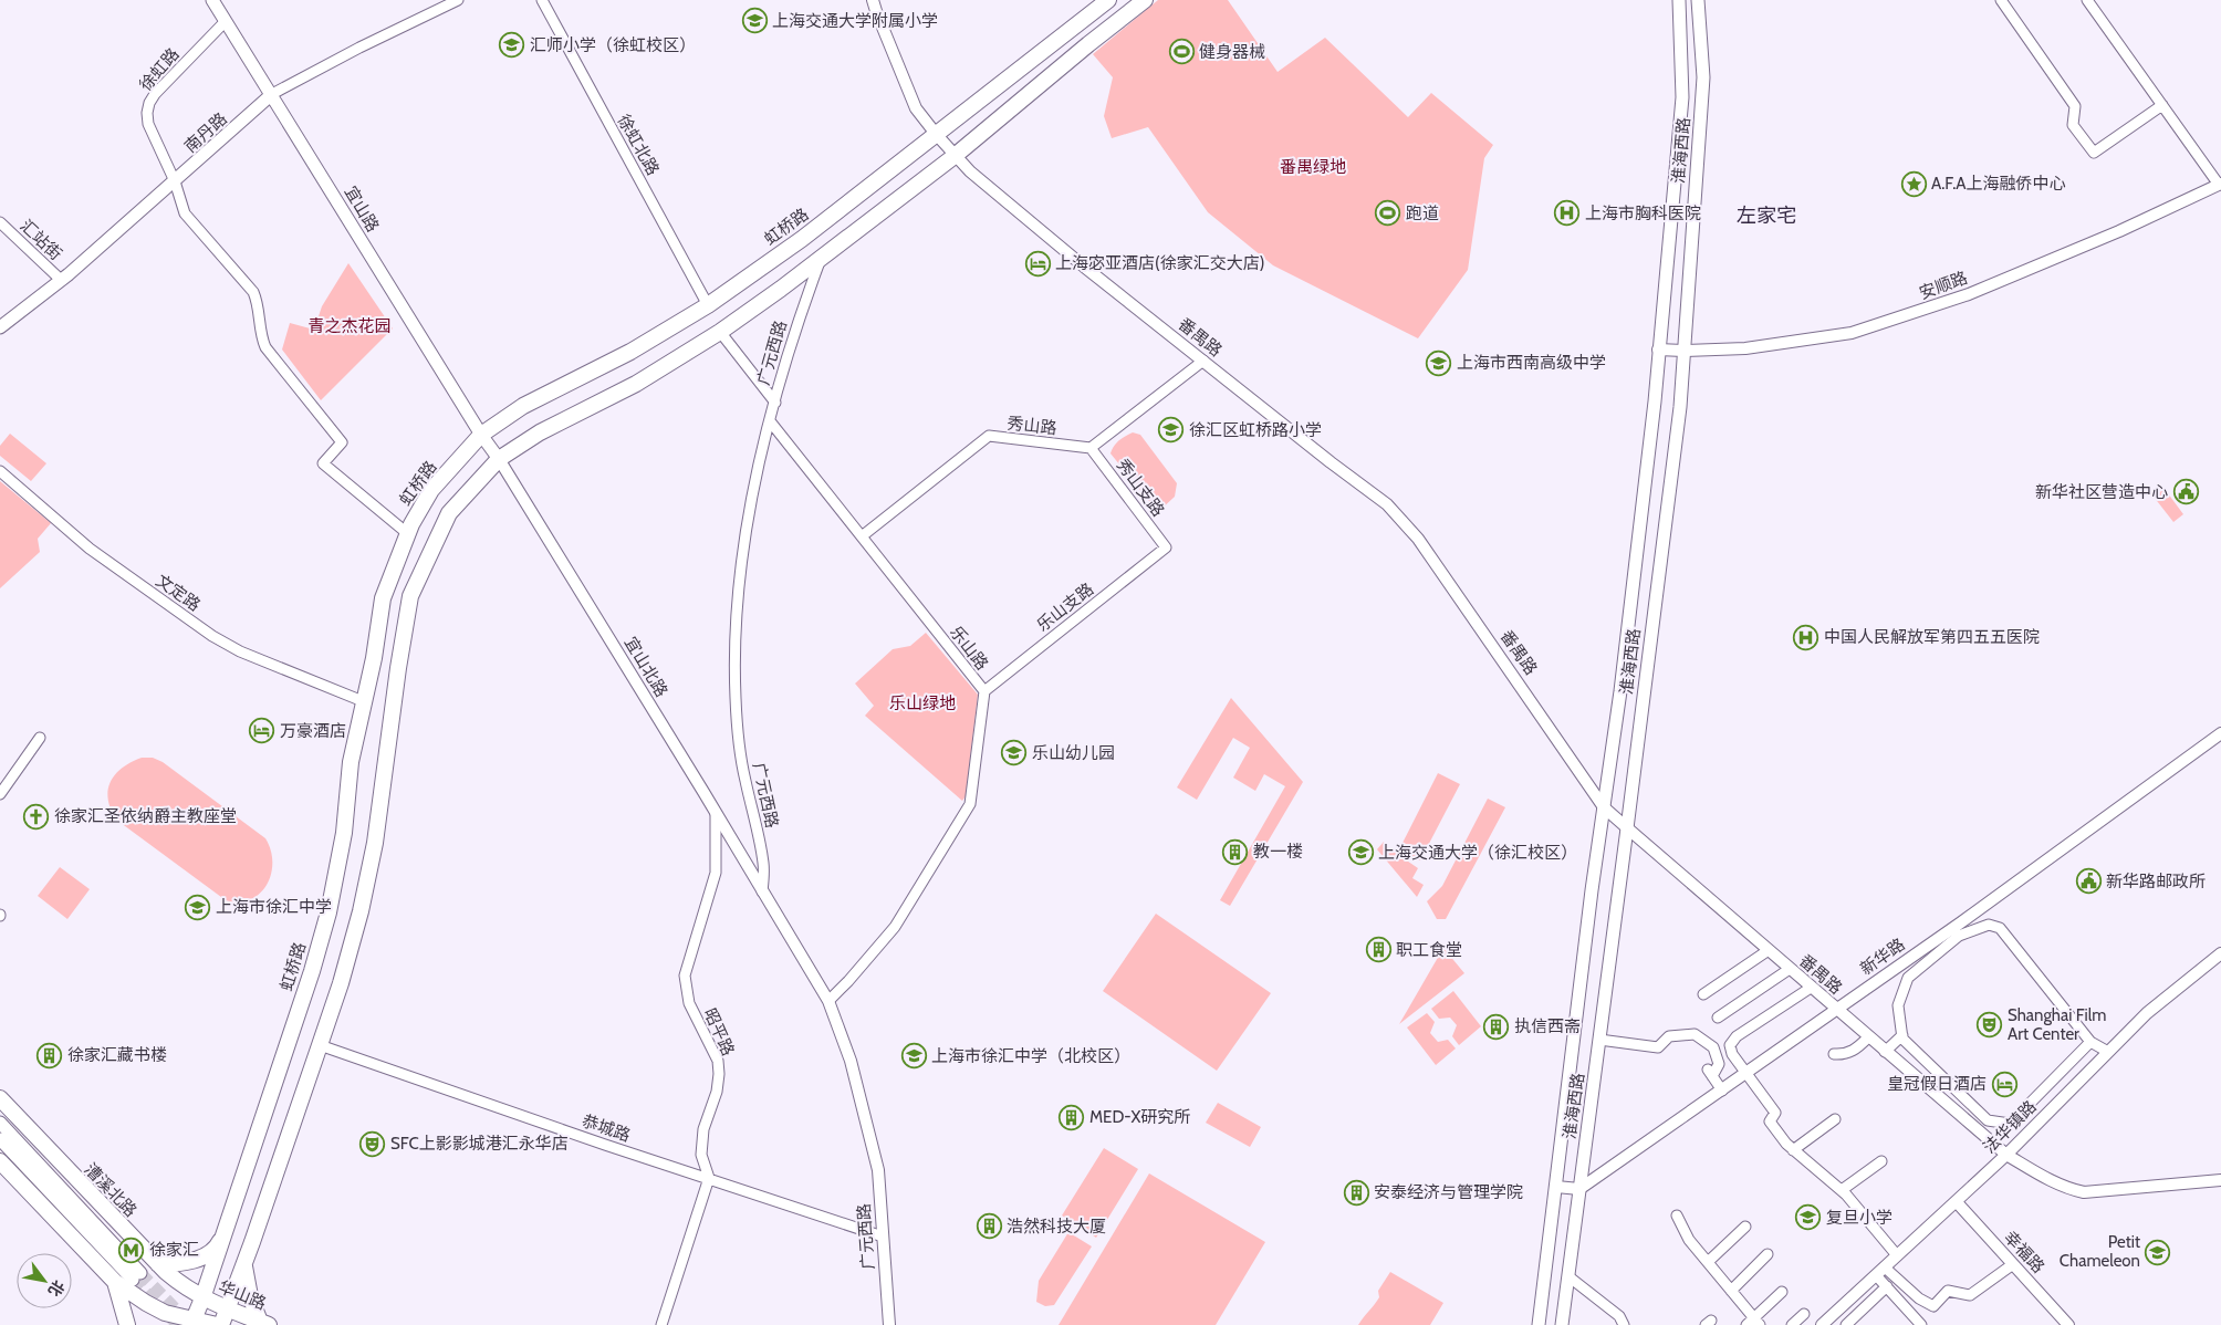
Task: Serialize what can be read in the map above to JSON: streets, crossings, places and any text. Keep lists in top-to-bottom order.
{
  "streets": {
    "main road": [
      "南丹路",
      "淮海西路",
      "宜山路",
      "虹桥路",
      "漕溪北路",
      "华山路"
    ],
    "street": [
      "徐虹路",
      "徐虹北路",
      "汇站街",
      "安顺路",
      "番禺路",
      "广元西路",
      "秀山路",
      "秀山支路",
      "文定路",
      "乐山支路",
      "乐山路",
      "宜山北路",
      "新华路",
      "昭平路",
      "法华镇路",
      "恭城路",
      "幸福路"
    ]
  },
  "crossings": [
    ["徐虹路", "南丹路"],
    ["徐虹路", "宜山路"],
    ["徐虹路", "虹桥路"],
    ["南丹路", "宜山路"],
    ["南丹路", "汇站街"],
    ["徐虹北路", "虹桥路"],
    ["淮海西路", "安顺路"],
    ["淮海西路", "番禺路"],
    ["淮海西路", "新华路"],
    ["宜山路", "虹桥路"],
    ["宜山路", "宜山北路"],
    ["虹桥路", "番禺路"],
    ["虹桥路", "文定路"],
    ["虹桥路", "漕溪北路"],
    ["虹桥路", "华山路"],
    ["番禺路", "新华路"],
    ["番禺路", "法华镇路"],
    ["广元西路", "乐山路"],
    ["广元西路", "宜山北路"],
    ["广元西路", "恭城路"],
    ["秀山路", "秀山支路"],
    ["秀山路", "乐山路"],
    ["秀山支路", "乐山支路"],
    ["乐山支路", "乐山路"],
    ["宜山北路", "昭平路"],
    ["昭平路", "恭城路"],
    ["法华镇路", "幸福路"],
    ["漕溪北路", "华山路"]
  ],
  "districts": ["左家宅"],
  "parks": ["番禺绿地", "青之杰花园", "乐山绿地"],
  "places": {
    "school or university": [
      "上海交通大学附属小学",
      "汇师小学（徐虹校区）",
      "上海市西南高级中学",
      "徐汇区虹桥路小学",
      "乐山幼儿园",
      "上海交通大学（徐汇校区）",
      "上海市徐汇中学",
      "上海市徐汇中学（北校区）",
      "复旦小学",
      "Petit Chameleon"
    ],
    "sports": ["健身器械", "跑道"],
    "place": ["A.F.A上海融侨中心"],
    "hospital": ["上海市胸科医院", "中国人民解放军第四五五医院"],
    "hotel": ["上海宓亚酒店(徐家汇交大店)", "万豪酒店", "皇冠假日酒店"],
    "public building": ["新华社区营造中心", "新华路邮政所"],
    "church": ["徐家汇圣依纳爵主教座堂"],
    "building": [
      "教一楼",
      "职工食堂",
      "执信西斋",
      "徐家汇藏书楼",
      "MED-X研究所",
      "安泰经济与管理学院",
      "浩然科技大厦"
    ],
    "theatre": ["Shanghai Film Art Center", "SFC上影影城港汇永华店"],
    "metro station": ["徐家汇"]
  },
  "north": "bottom right"
}
